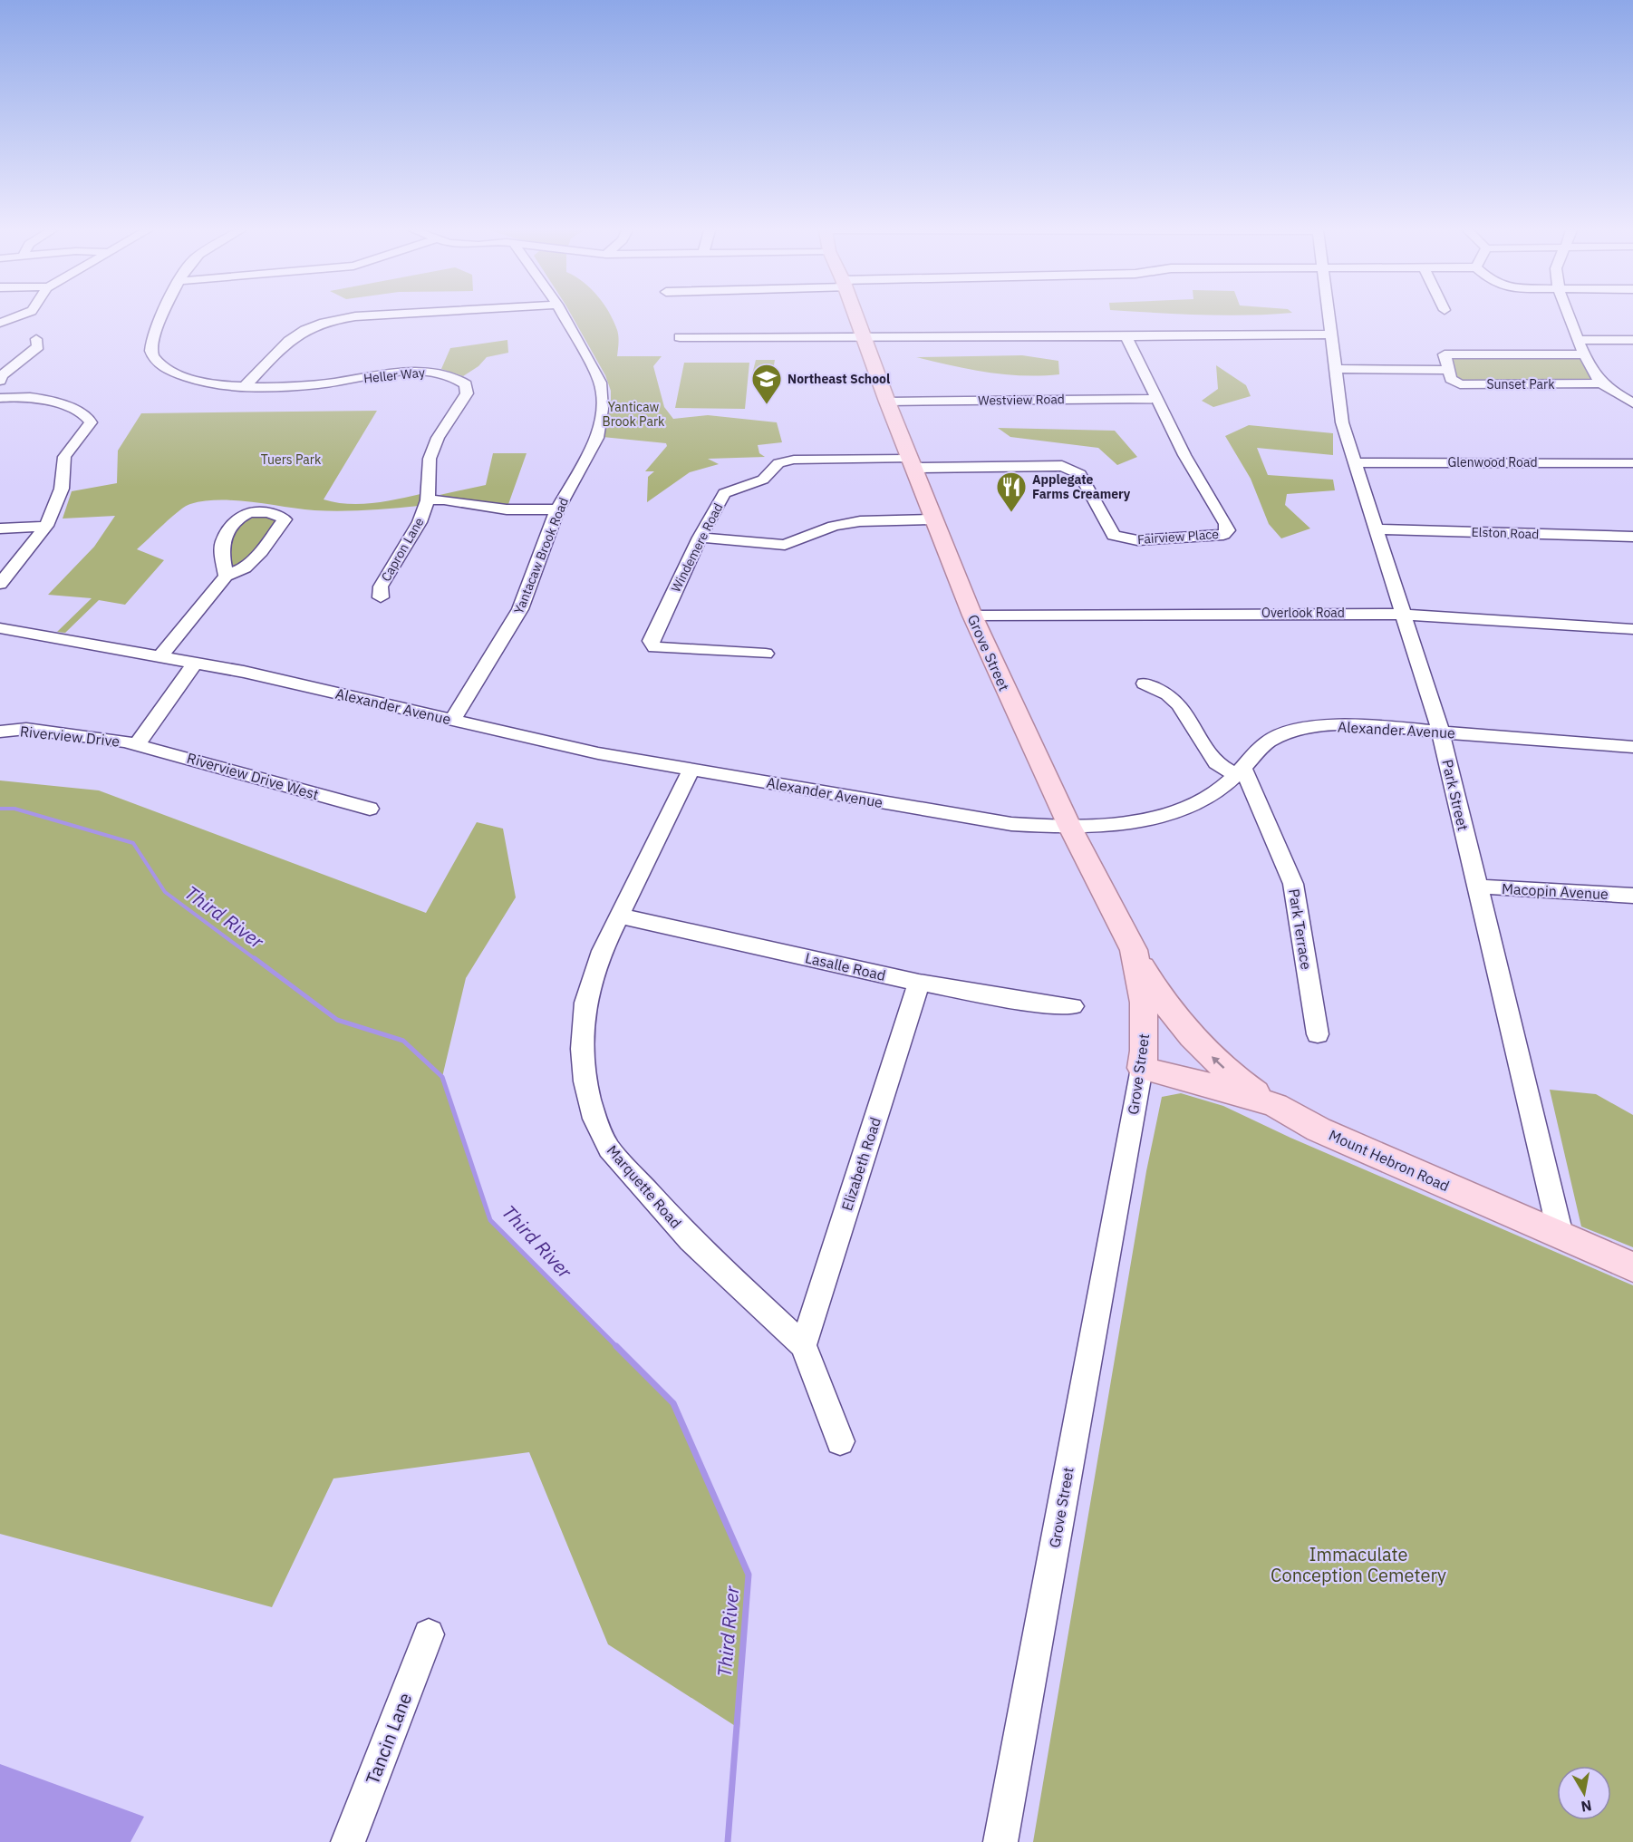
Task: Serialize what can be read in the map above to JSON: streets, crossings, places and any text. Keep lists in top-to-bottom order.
{
  "streets": {
    "main road": ["Grove Street", "Mount Hebron Road"],
    "street": [
      "Heller Way",
      "Sunset Park",
      "Westview Road",
      "Glenwood Road",
      "Elston Road",
      "Fairview Place",
      "Windemere Road",
      "Capron Lane",
      "Yantacaw Brook Road",
      "Overlook Road",
      "Alexander Avenue",
      "Riverview Drive",
      "Riverview Drive West",
      "Park Street",
      "Macopin Avenue",
      "Park Terrace",
      "Lasalle Road",
      "Elizabeth Road",
      "Marquette Road",
      "Tancin Lane"
    ]
  },
  "crossings": [
    ["Heller Way", "Capron Lane"],
    ["Westview Road", "Fairview Place"],
    ["Westview Road", "Grove Street"],
    ["Glenwood Road", "Park Street"],
    ["Elston Road", "Park Street"],
    ["Fairview Place", "Windemere Road"],
    ["Fairview Place", "Grove Street"],
    ["Windemere Road", "Grove Street"],
    ["Yantacaw Brook Road", "Alexander Avenue"],
    ["Overlook Road", "Grove Street"],
    ["Overlook Road", "Park Street"],
    ["Grove Street", "Alexander Avenue"],
    ["Grove Street", "Mount Hebron Road"],
    ["Alexander Avenue", "Riverview Drive"],
    ["Alexander Avenue", "Park Street"],
    ["Alexander Avenue", "Park Terrace"],
    ["Alexander Avenue", "Marquette Road"],
    ["Riverview Drive", "Riverview Drive West"],
    ["Park Street", "Macopin Avenue"],
    ["Park Street", "Mount Hebron Road"],
    ["Lasalle Road", "Elizabeth Road"],
    ["Lasalle Road", "Marquette Road"],
    ["Elizabeth Road", "Marquette Road"]
  ],
  "water": ["Third River"],
  "parks": ["Yanticaw Brook Park", "Tuers Park", "Immaculate Conception Cemetery"],
  "places": {
    "school or university": ["Northeast School"],
    "restaurant": ["Applegate Farms Creamery"]
  },
  "north": "bottom"
}
